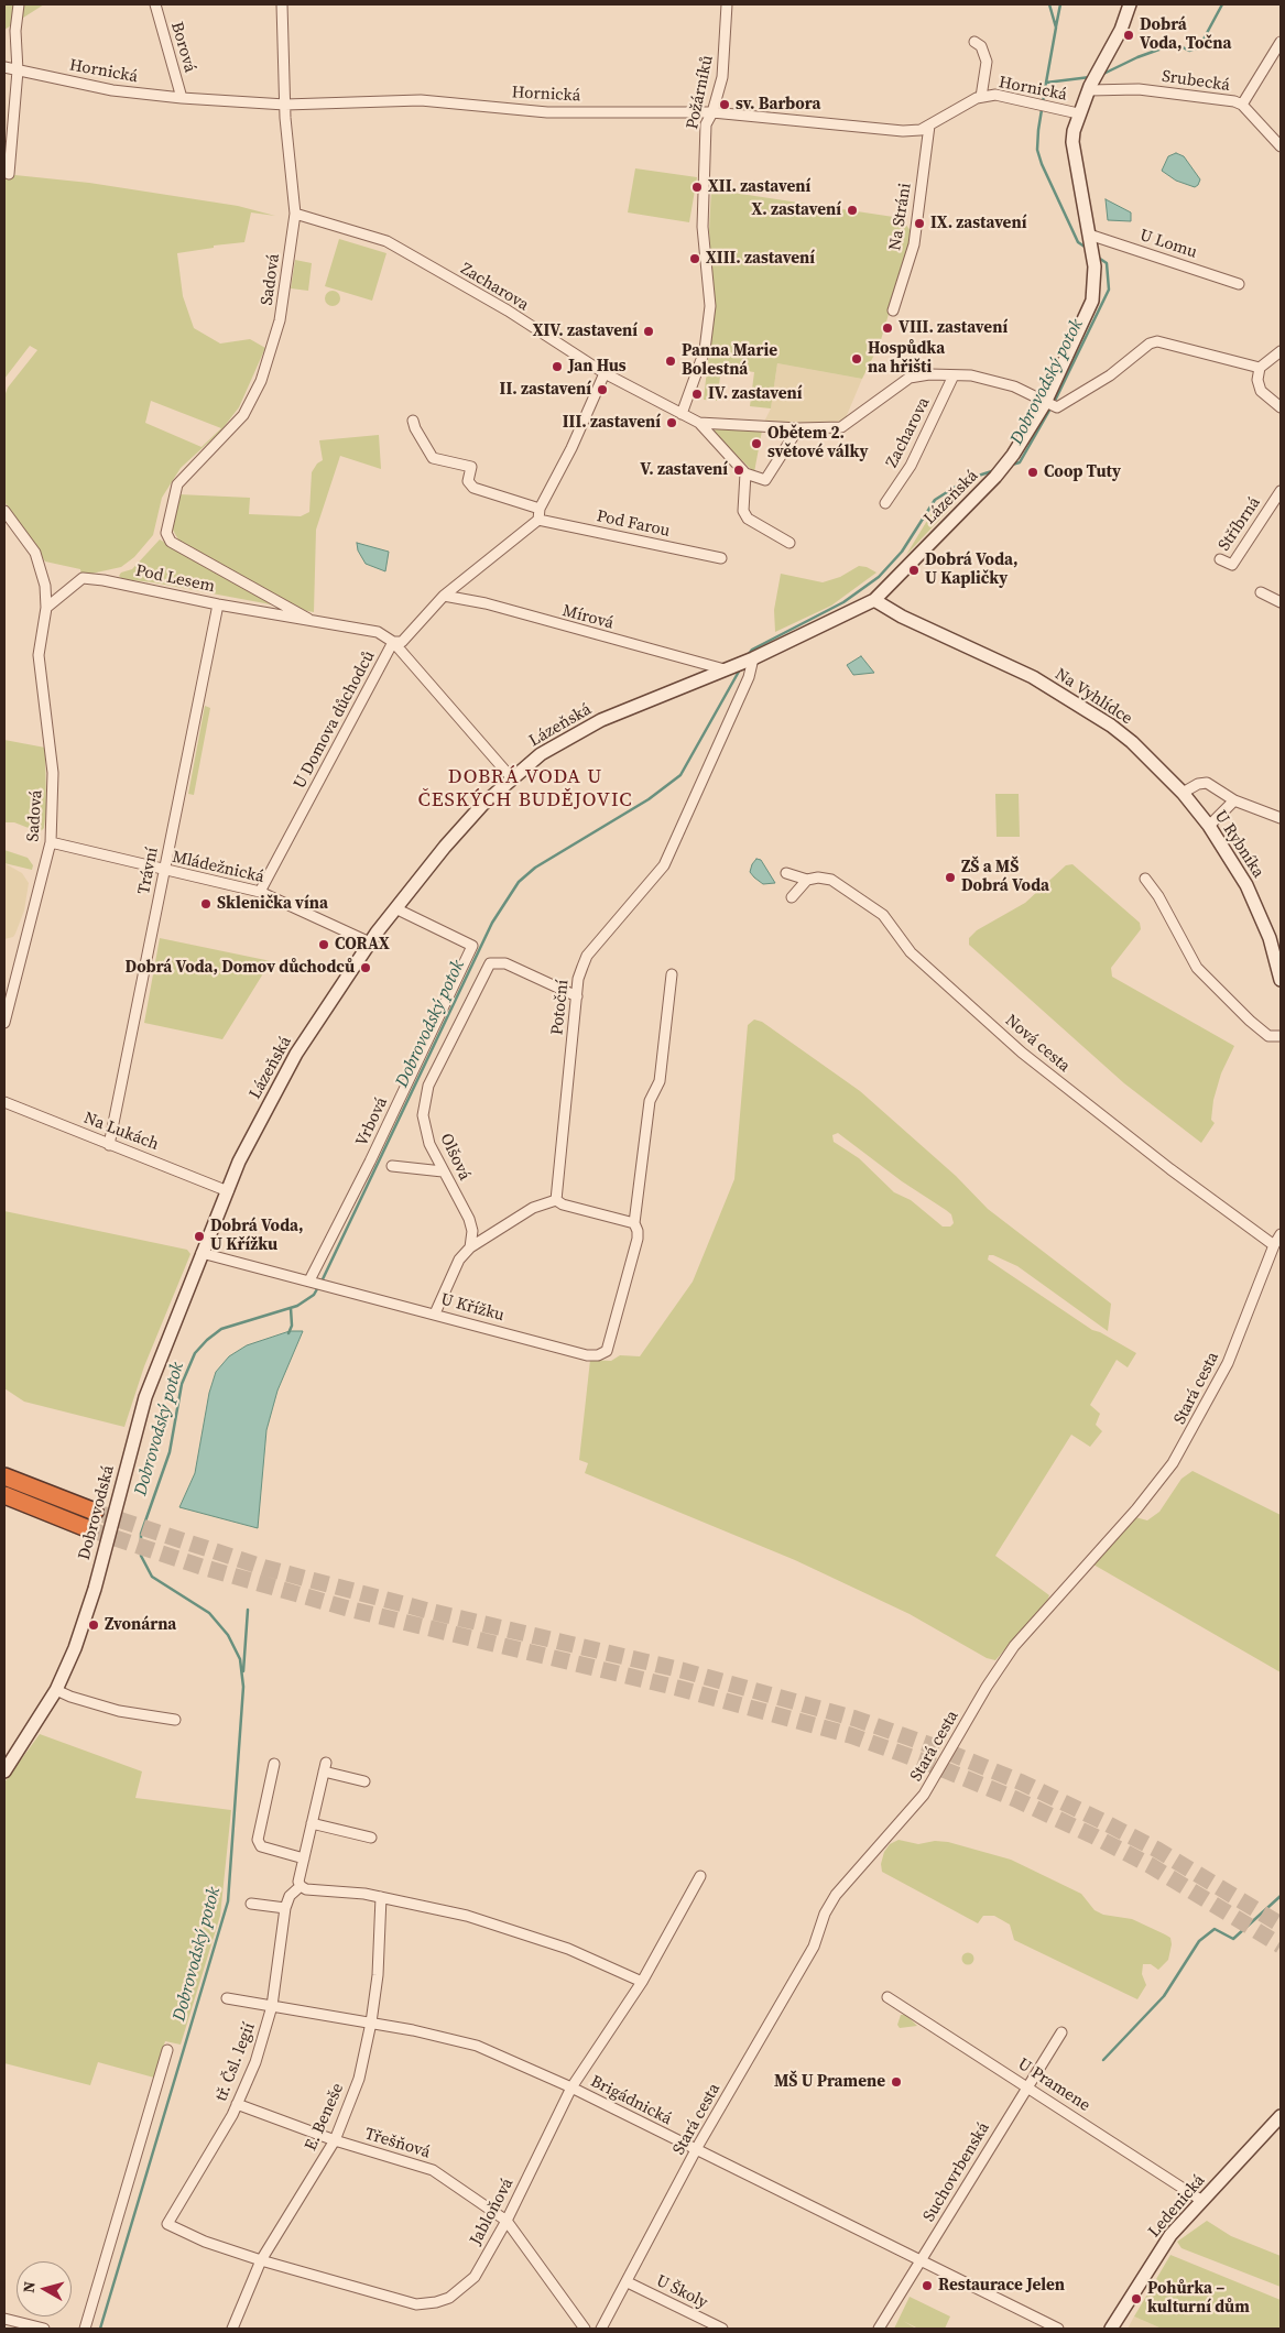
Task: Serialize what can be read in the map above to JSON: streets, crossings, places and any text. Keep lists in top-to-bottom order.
{
  "streets": {
    "street": [
      "Borová",
      "Hornická",
      "Srubecká",
      "Požárníků",
      "Na Stráni",
      "U Lomu",
      "Sadová",
      "Zacharova",
      "Lázeňská",
      "Pod Farou",
      "Stříbrná",
      "Pod Lesem",
      "Mírová",
      "Na Vyhlídce",
      "U Domova důchodců",
      "U Rybníka",
      "Mládežnická",
      "Trávní",
      "Potoční",
      "Nová cesta",
      "Vrbová",
      "Na Lukách",
      "Olšová",
      "U Křížku",
      "Stará cesta",
      "Dobrovodská",
      "tř. Čsl. legií",
      "U Pramene",
      "Brigádnická",
      "E. Beneše",
      "Třešňová",
      "Suchovrbenská",
      "Ledenická",
      "Jabloňová",
      "U Školy"
    ]
  },
  "crossings": [
    ["Borová", "Hornická"],
    ["Hornická", "Požárníků"],
    ["Hornická", "Na Stráni"],
    ["Hornická", "Sadová"],
    ["Požárníků", "Zacharova"],
    ["Sadová", "Zacharova"],
    ["Sadová", "Pod Lesem"],
    ["Sadová", "Mládežnická"],
    ["Zacharova", "Lázeňská"],
    ["Lázeňská", "Pod Lesem"],
    ["Lázeňská", "Mírová"],
    ["Lázeňská", "Na Vyhlídce"],
    ["Lázeňská", "Mládežnická"],
    ["Lázeňská", "Potoční"],
    ["Lázeňská", "Vrbová"],
    ["Lázeňská", "Na Lukách"],
    ["Lázeňská", "U Křížku"],
    ["Lázeňská", "Dobrovodská"],
    ["Pod Farou", "U Domova důchodců"],
    ["Pod Lesem", "U Domova důchodců"],
    ["Pod Lesem", "Trávní"],
    ["Mírová", "U Domova důchodců"],
    ["Na Vyhlídce", "U Rybníka"],
    ["U Domova důchodců", "Mládežnická"],
    ["Mládežnická", "Trávní"],
    ["Trávní", "Na Lukách"],
    ["Potoční", "Olšová"],
    ["Nová cesta", "Stará cesta"],
    ["Vrbová", "U Křížku"],
    ["U Křížku", "Dobrovodská"],
    ["Stará cesta", "Brigádnická"],
    ["Stará cesta", "U Školy"],
    ["tř. Čsl. legií", "Brigádnická"],
    ["tř. Čsl. legií", "Třešňová"],
    ["tř. Čsl. legií", "Jabloňová"],
    ["U Pramene", "Suchovrbenská"],
    ["U Pramene", "Ledenická"],
    ["Brigádnická", "E. Beneše"],
    ["Brigádnická", "Suchovrbenská"],
    ["Brigádnická", "Jabloňová"],
    ["E. Beneše", "Třešňová"],
    ["E. Beneše", "Jabloňová"],
    ["Třešňová", "Jabloňová"]
  ],
  "districts": ["DOBRÁ VODA U ČESKÝCH BUDĚJOVIC"],
  "water": ["Dobrovodský potok"],
  "places": [
    "Dobrá Voda, Točna",
    "sv. Barbora",
    "XII. zastavení",
    "X. zastavení",
    "IX. zastavení",
    "XIII. zastavení",
    "VIII. zastavení",
    "XIV. zastavení",
    "Hospůdka na hřišti",
    "Panna Marie Bolestná",
    "Jan Hus",
    "II. zastavení",
    "IV. zastavení",
    "III. zastavení",
    "Obětem 2. světové války",
    "V. zastavení",
    "Coop Tuty",
    "Dobrá Voda, U Kapličky",
    "ZŠ a MŠ Dobrá Voda",
    "Sklenička vína",
    "CORAX",
    "Dobrá Voda, Domov důchodců",
    "Dobrá Voda, U Křížku",
    "Zvonárna",
    "MŠ U Pramene",
    "Restaurace Jelen",
    "Pohůrka – kulturní dům"
  ],
  "north": "left"
}
